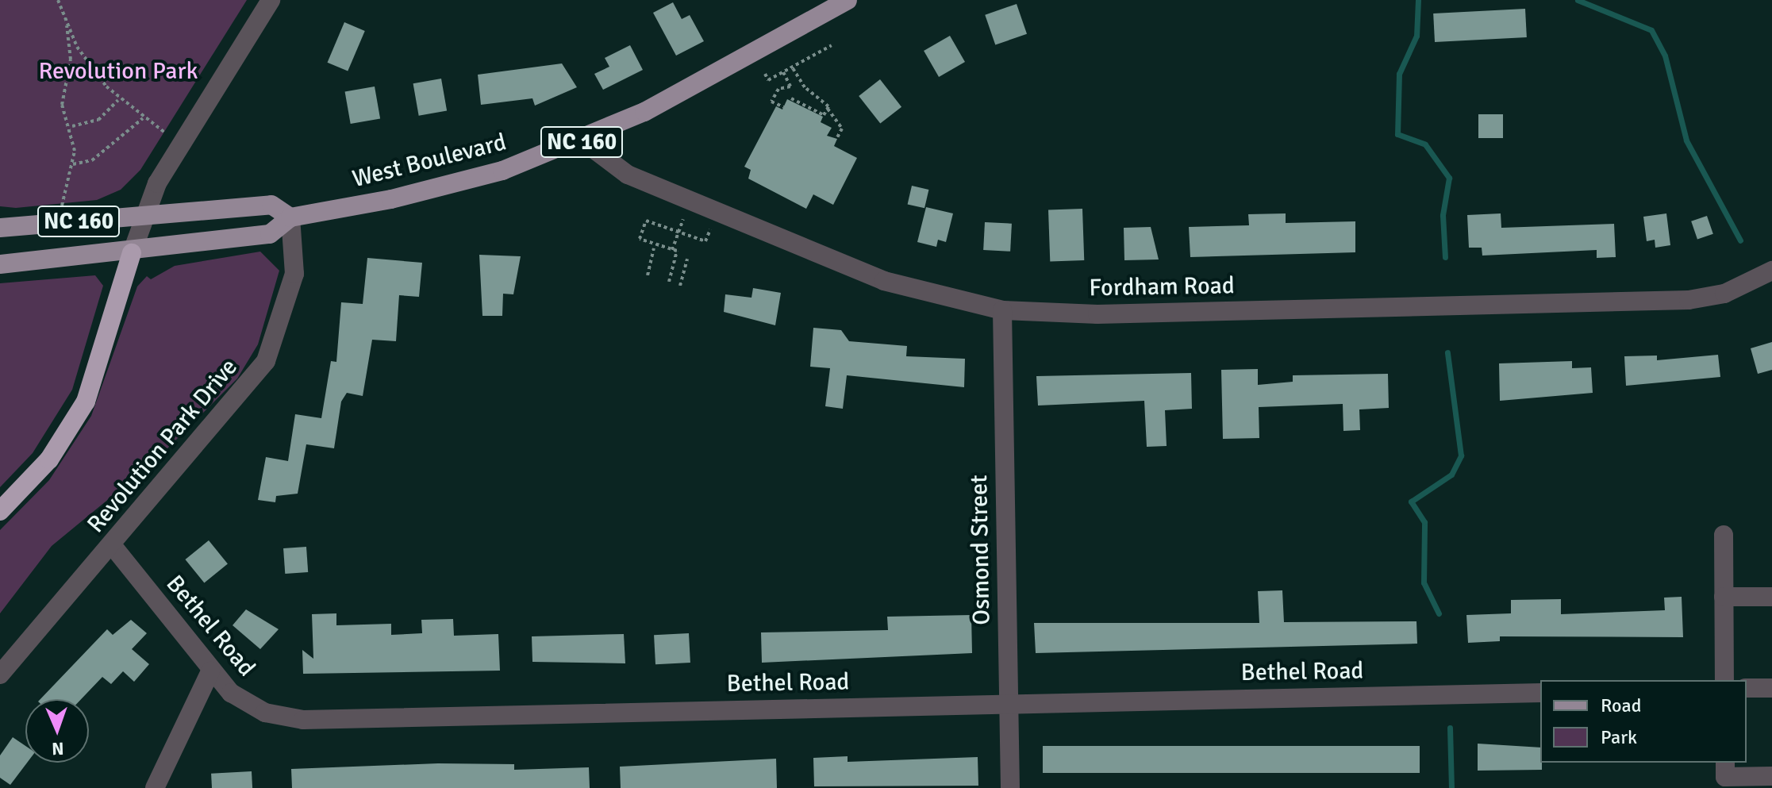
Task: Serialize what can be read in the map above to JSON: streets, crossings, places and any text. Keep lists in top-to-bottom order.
{
  "streets": {
    "main road": ["NC 160", "West Boulevard"],
    "street": [
      "Fordham Road",
      "Revolution Park Drive",
      "Osmond Street",
      "Bethel Road"
    ]
  },
  "crossings": [
    ["NC 160", "West Boulevard"],
    ["NC 160", "Revolution Park Drive"],
    ["West Boulevard", "Fordham Road"],
    ["West Boulevard", "Revolution Park Drive"],
    ["Fordham Road", "Osmond Street"],
    ["Revolution Park Drive", "Bethel Road"],
    ["Osmond Street", "Bethel Road"]
  ],
  "parks": ["Revolution Park"],
  "legend": ["Road", "Park"],
  "north": "bottom"
}
